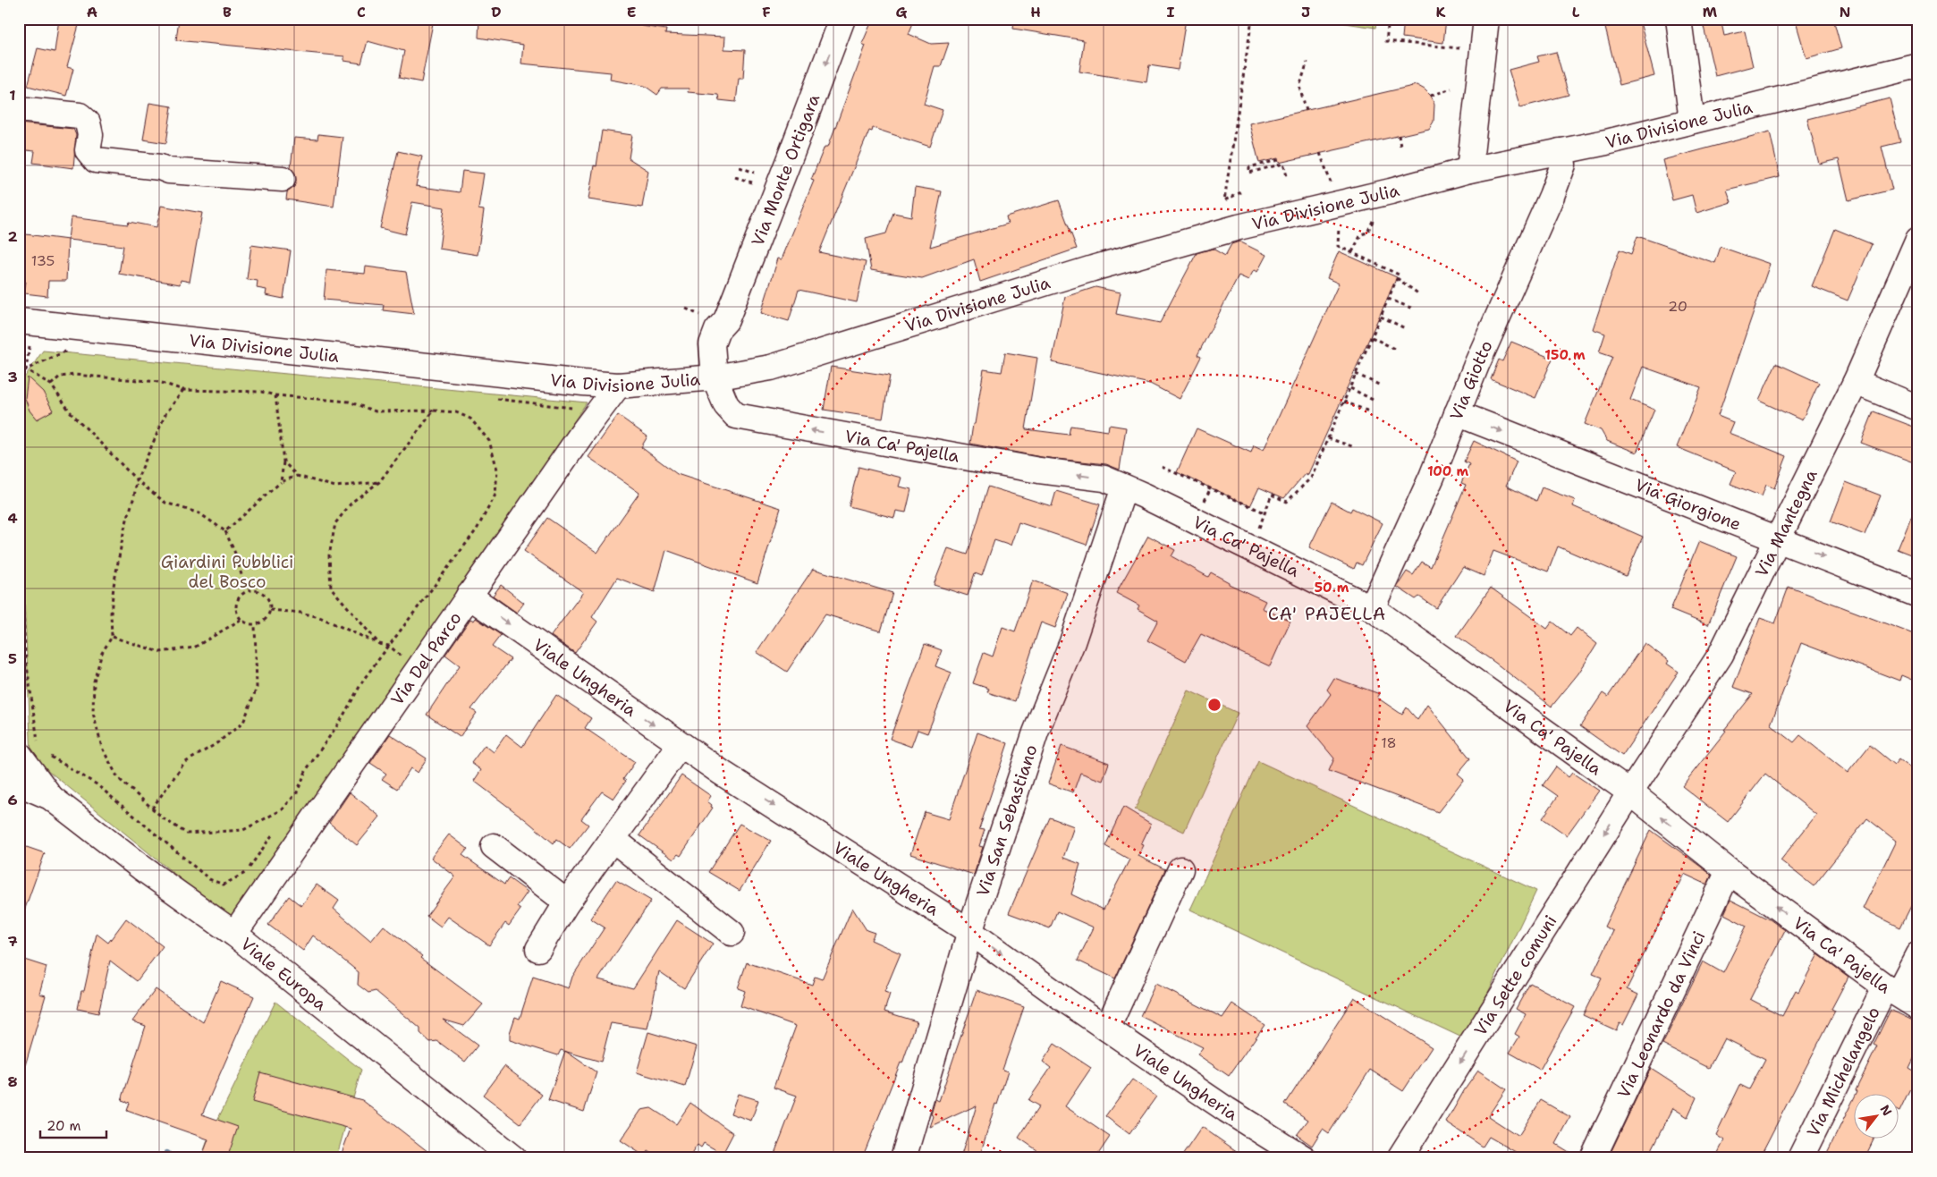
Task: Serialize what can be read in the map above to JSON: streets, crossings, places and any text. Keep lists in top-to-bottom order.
{
  "streets": {
    "street": [
      "Via Divisione Julia",
      "Via Monte Ortigara",
      "Via Giotto",
      "Via Ca' Pajella",
      "Via Giorgione",
      "Via Mantegna",
      "Via Del Parco",
      "Viale Ungheria",
      "Via San Sebastiano",
      "Viale Europa",
      "Via Sette comuni",
      "Via Leonardo da Vinci",
      "Via Michelangelo"
    ]
  },
  "crossings": [
    ["Via Divisione Julia", "Via Monte Ortigara"],
    ["Via Divisione Julia", "Via Giotto"],
    ["Via Divisione Julia", "Via Ca' Pajella"],
    ["Via Divisione Julia", "Via Del Parco"],
    ["Via Monte Ortigara", "Via Ca' Pajella"],
    ["Via Giotto", "Via Ca' Pajella"],
    ["Via Giotto", "Via Giorgione"],
    ["Via Ca' Pajella", "Via Mantegna"],
    ["Via Ca' Pajella", "Via San Sebastiano"],
    ["Via Ca' Pajella", "Via Sette comuni"],
    ["Via Ca' Pajella", "Via Leonardo da Vinci"],
    ["Via Ca' Pajella", "Via Michelangelo"],
    ["Via Giorgione", "Via Mantegna"],
    ["Via Mantegna", "Via Sette comuni"],
    ["Via Del Parco", "Viale Ungheria"],
    ["Via Del Parco", "Viale Europa"],
    ["Viale Ungheria", "Via San Sebastiano"]
  ],
  "one_way": [
    "Via Monte Ortigara",
    "Via Ca' Pajella",
    "Via Giorgione",
    "Via Sette comuni"
  ],
  "districts": ["CA' PAJELLA"],
  "parks": ["Giardini Pubblici del Bosco"],
  "house_numbers": ["135", "20", "18"],
  "scale_bar": "20 m",
  "north": "top right",
  "grid": {
    "columns": [
      "A",
      "B",
      "C",
      "D",
      "E",
      "F",
      "G",
      "H",
      "I",
      "J",
      "K",
      "L",
      "M",
      "N"
    ],
    "rows": [
      "1",
      "2",
      "3",
      "4",
      "5",
      "6",
      "7",
      "8"
    ]
  },
  "rings": ["150 m", "100 m", "50 m"]
}
